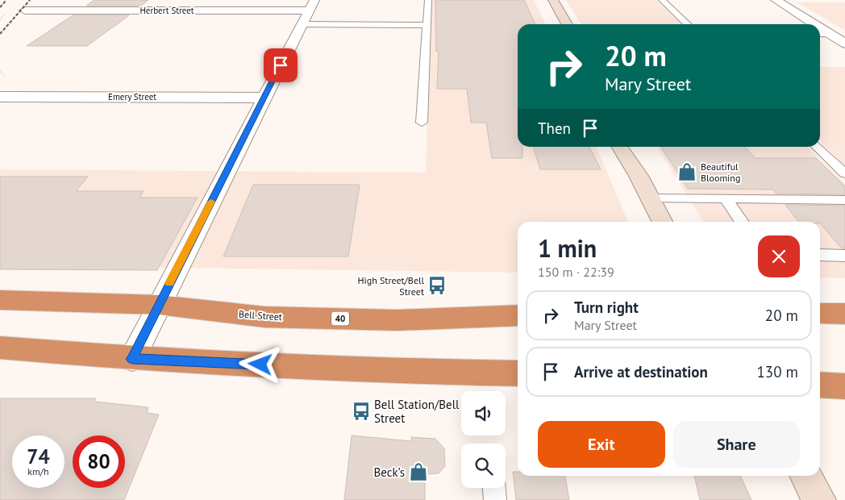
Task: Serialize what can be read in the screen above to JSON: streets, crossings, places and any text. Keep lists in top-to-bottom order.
{
  "streets": {
    "highway": ["Bell Street", "40"],
    "street": ["Herbert Street", "Emery Street"]
  },
  "places": {
    "shop": ["Beautiful Blooming", "Beck’s"],
    "bus stop": ["High Street/Bell Street", "Bell Station/Bell Street"]
  },
  "page": {
    "turn": ["20 m", "Mary Street"],
    "then": "Then",
    "heading": ["1 min", "150 m · 22:39"],
    "list": [
      {
        "name": "Turn right",
        "note": "Mary Street",
        "value": "20 m"
      },
      {
        "name": "Arrive at destination",
        "value": "130 m"
      }
    ],
    "buttons": ["Exit", "Share"],
    "speed": "74 km/h",
    "limit": "80"
  }
}
